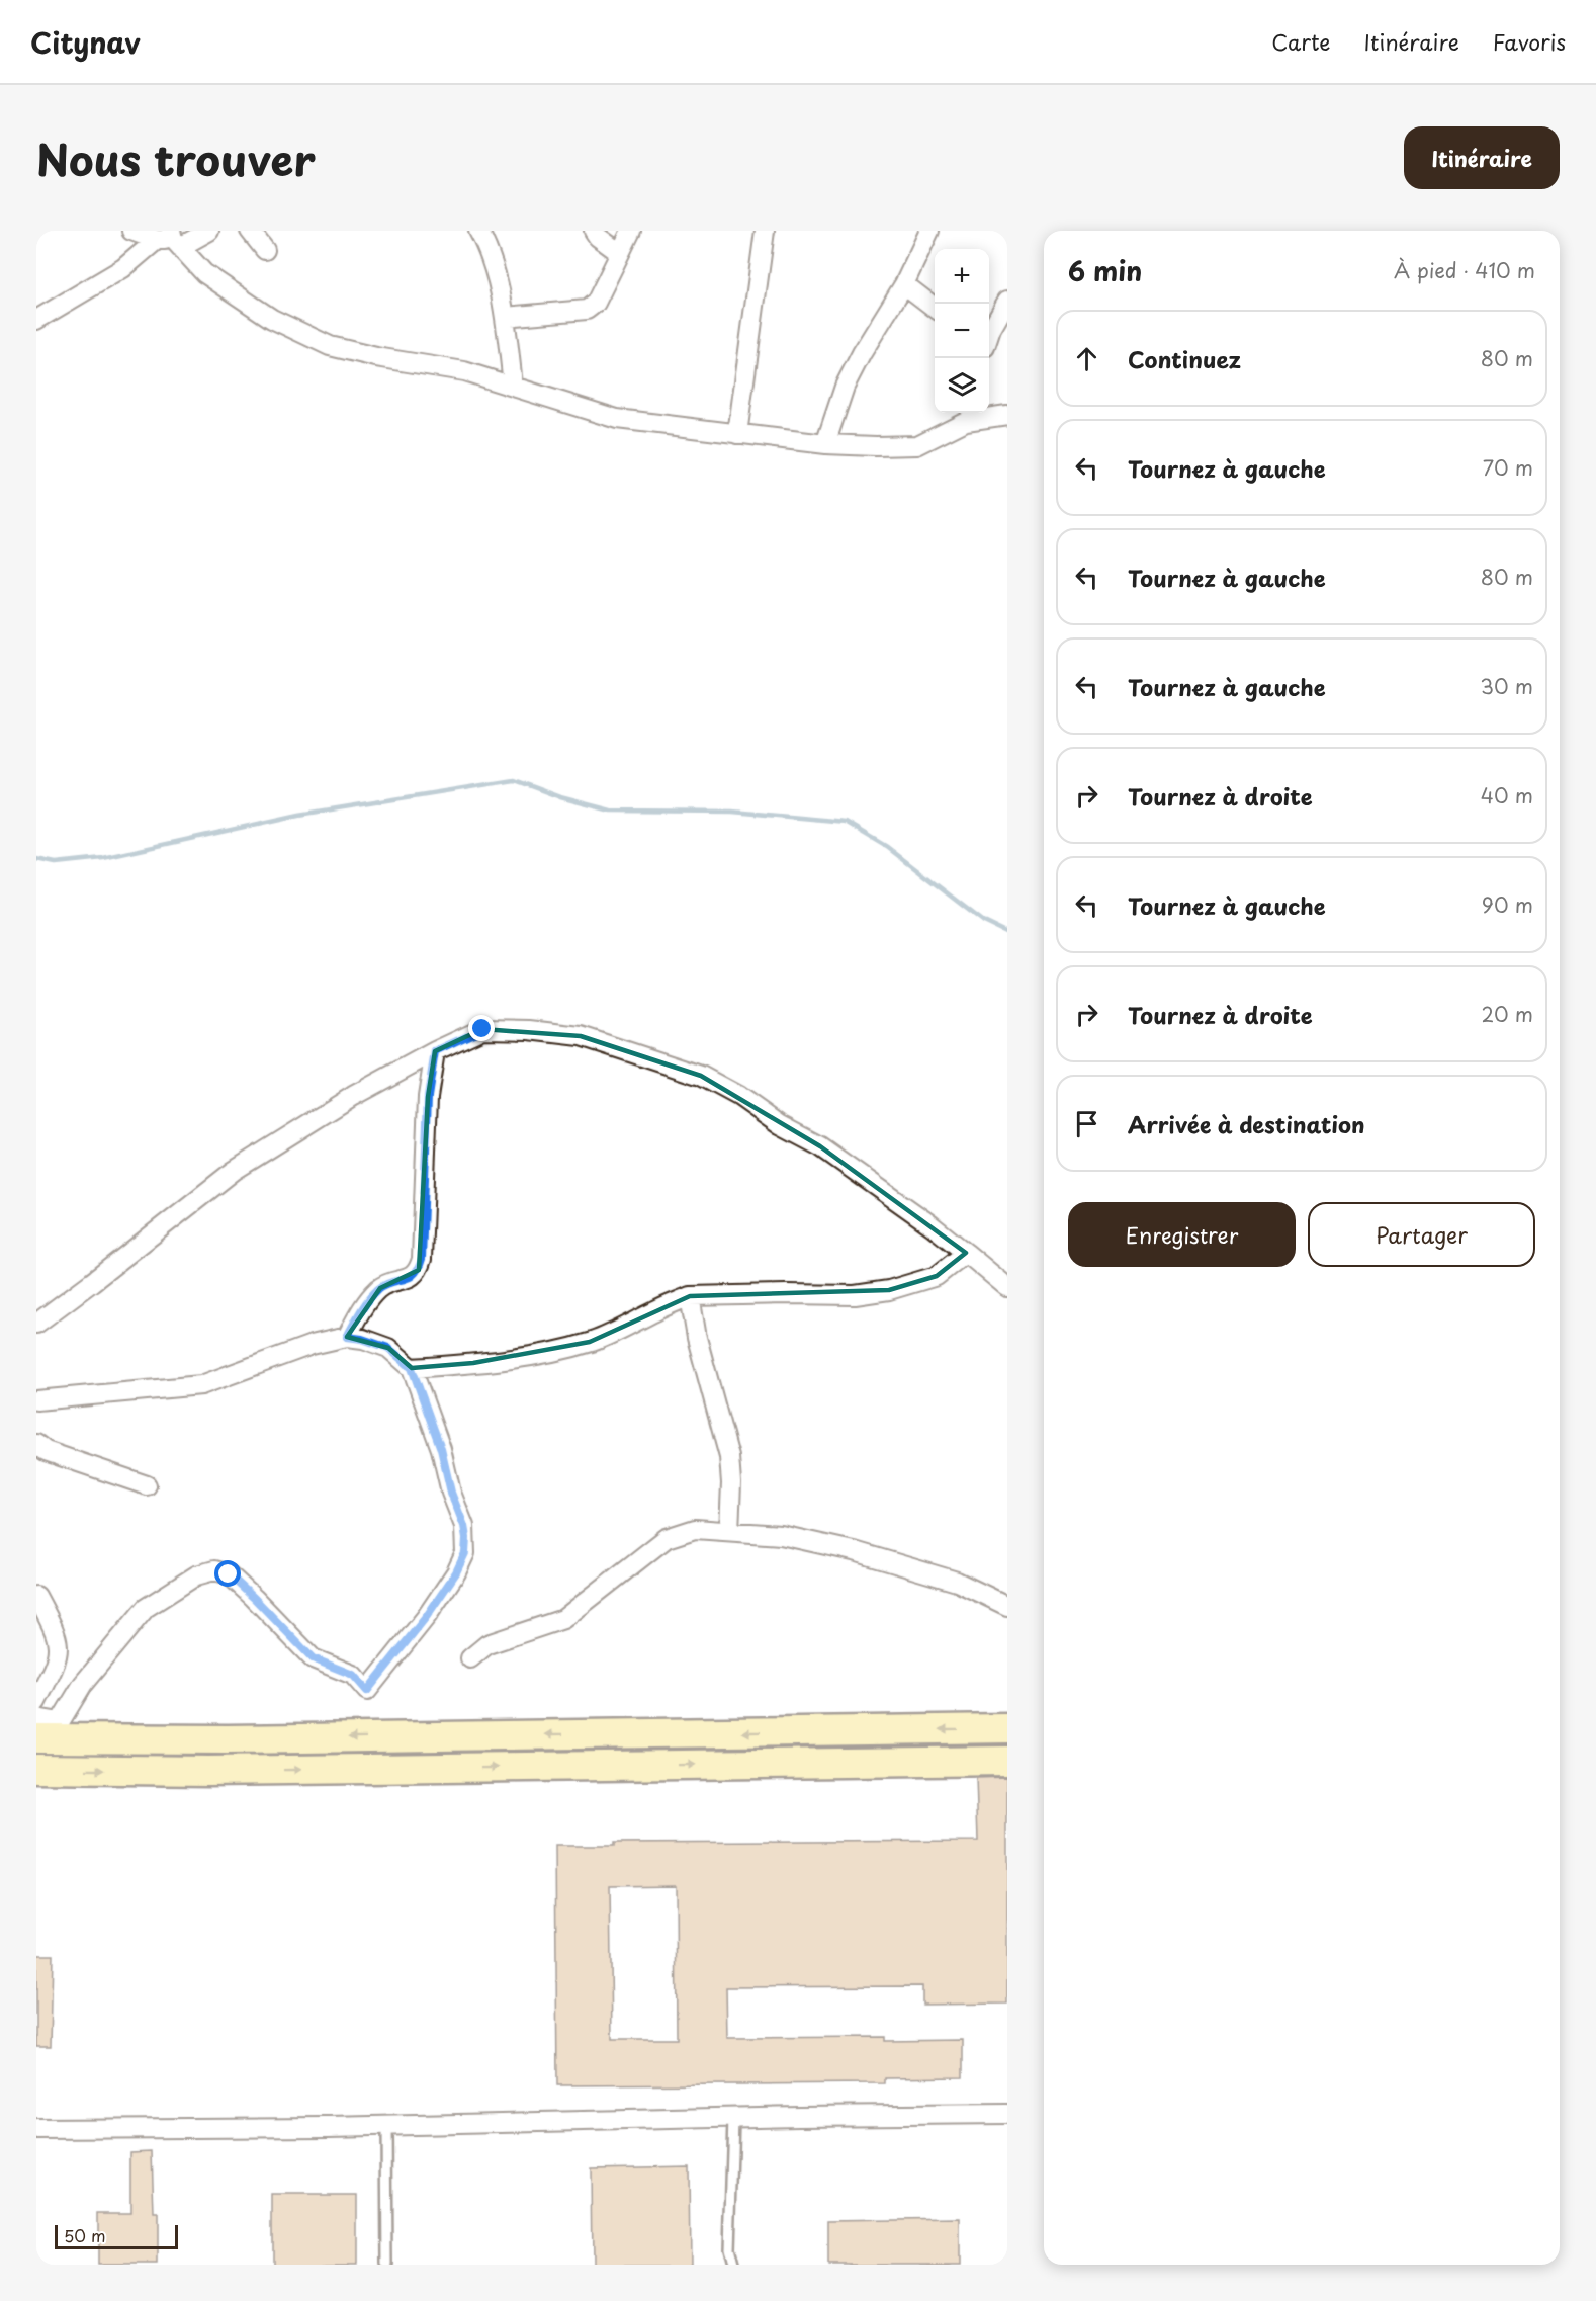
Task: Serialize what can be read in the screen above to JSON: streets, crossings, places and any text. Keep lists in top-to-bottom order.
{
  "scale_bar": "50 m",
  "page": {
    "header": "Citynav",
    "nav": ["Carte", "Itinéraire", "Favoris"],
    "title": "Nous trouver",
    "buttons": [
      "Itinéraire",
      ["Enregistrer", "Partager"]
    ],
    "heading": ["6 min", "À pied · 410 m"],
    "map_buttons": ["+", "−"],
    "list": [
      ["Continuez", "80 m"],
      ["Tournez à gauche", "70 m"],
      ["Tournez à gauche", "80 m"],
      ["Tournez à gauche", "30 m"],
      ["Tournez à droite", "40 m"],
      ["Tournez à gauche", "90 m"],
      ["Tournez à droite", "20 m"],
      "Arrivée à destination"
    ],
    "scale": "50 m"
  }
}
